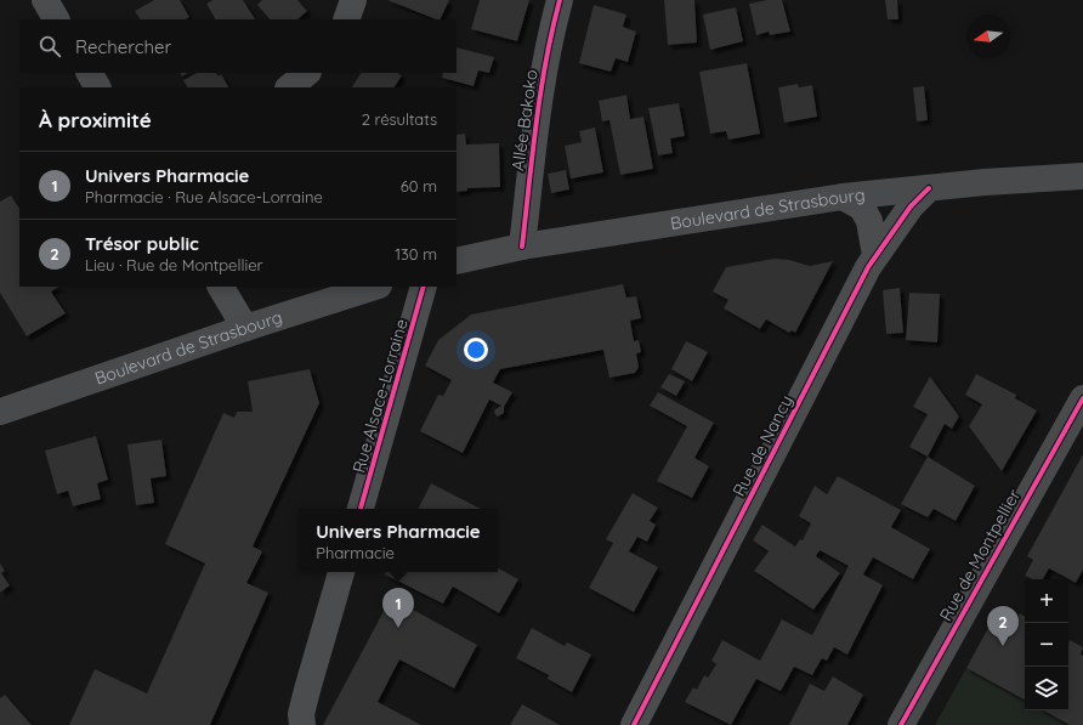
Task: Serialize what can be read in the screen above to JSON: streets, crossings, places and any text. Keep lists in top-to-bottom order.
{
  "streets": {
    "main road": ["Boulevard de Strasbourg", "Rue de Montpellier"],
    "street": ["Allée Bakoko", "Rue Alsace-Lorraine", "Rue de Nancy"]
  },
  "crossings": [
    ["Allée Bakoko", "Boulevard de Strasbourg"],
    ["Boulevard de Strasbourg", "Rue de Nancy"]
  ],
  "north": "left",
  "page": {
    "search": "Rechercher",
    "heading": ["À proximité", "2 résultats"],
    "list": [
      {
        "mark": "1",
        "name": "Univers Pharmacie",
        "note": "Pharmacie · Rue Alsace-Lorraine",
        "value": "60 m"
      },
      {
        "mark": "2",
        "name": "Trésor public",
        "note": "Lieu · Rue de Montpellier",
        "value": "130 m"
      }
    ],
    "popup": ["Univers Pharmacie", "Pharmacie"],
    "map_buttons": ["+", "−"],
    "pins": ["1", "2"]
  }
}
